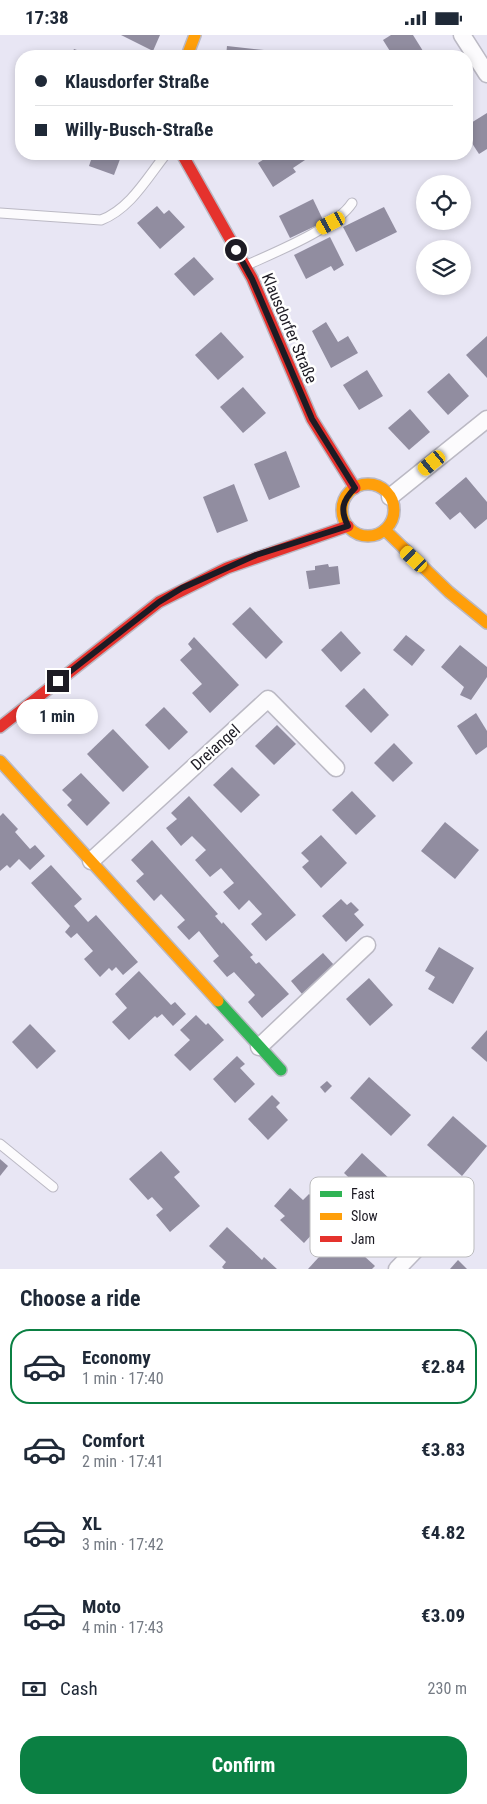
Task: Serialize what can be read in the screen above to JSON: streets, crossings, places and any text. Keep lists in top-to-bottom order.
{
  "streets": {
    "street": ["Klausdorfer Straße", "Dreiangel"]
  },
  "legend": ["Fast", "Slow", "Jam"],
  "page": {
    "status": "17:38",
    "banner": ["Klausdorfer Straße", "Willy-Busch-Straße"],
    "bubble": "1 min",
    "heading": "Choose a ride",
    "list": [
      {
        "name": "Economy",
        "note": "1 min · 17:40",
        "value": "€2.84"
      },
      {
        "name": "Comfort",
        "note": "2 min · 17:41",
        "value": "€3.83"
      },
      {
        "name": "XL",
        "note": "3 min · 17:42",
        "value": "€4.82"
      },
      {
        "name": "Moto",
        "note": "4 min · 17:43",
        "value": "€3.09"
      }
    ],
    "pay": ["Cash", "230 m"],
    "buttons": "Confirm"
  }
}
